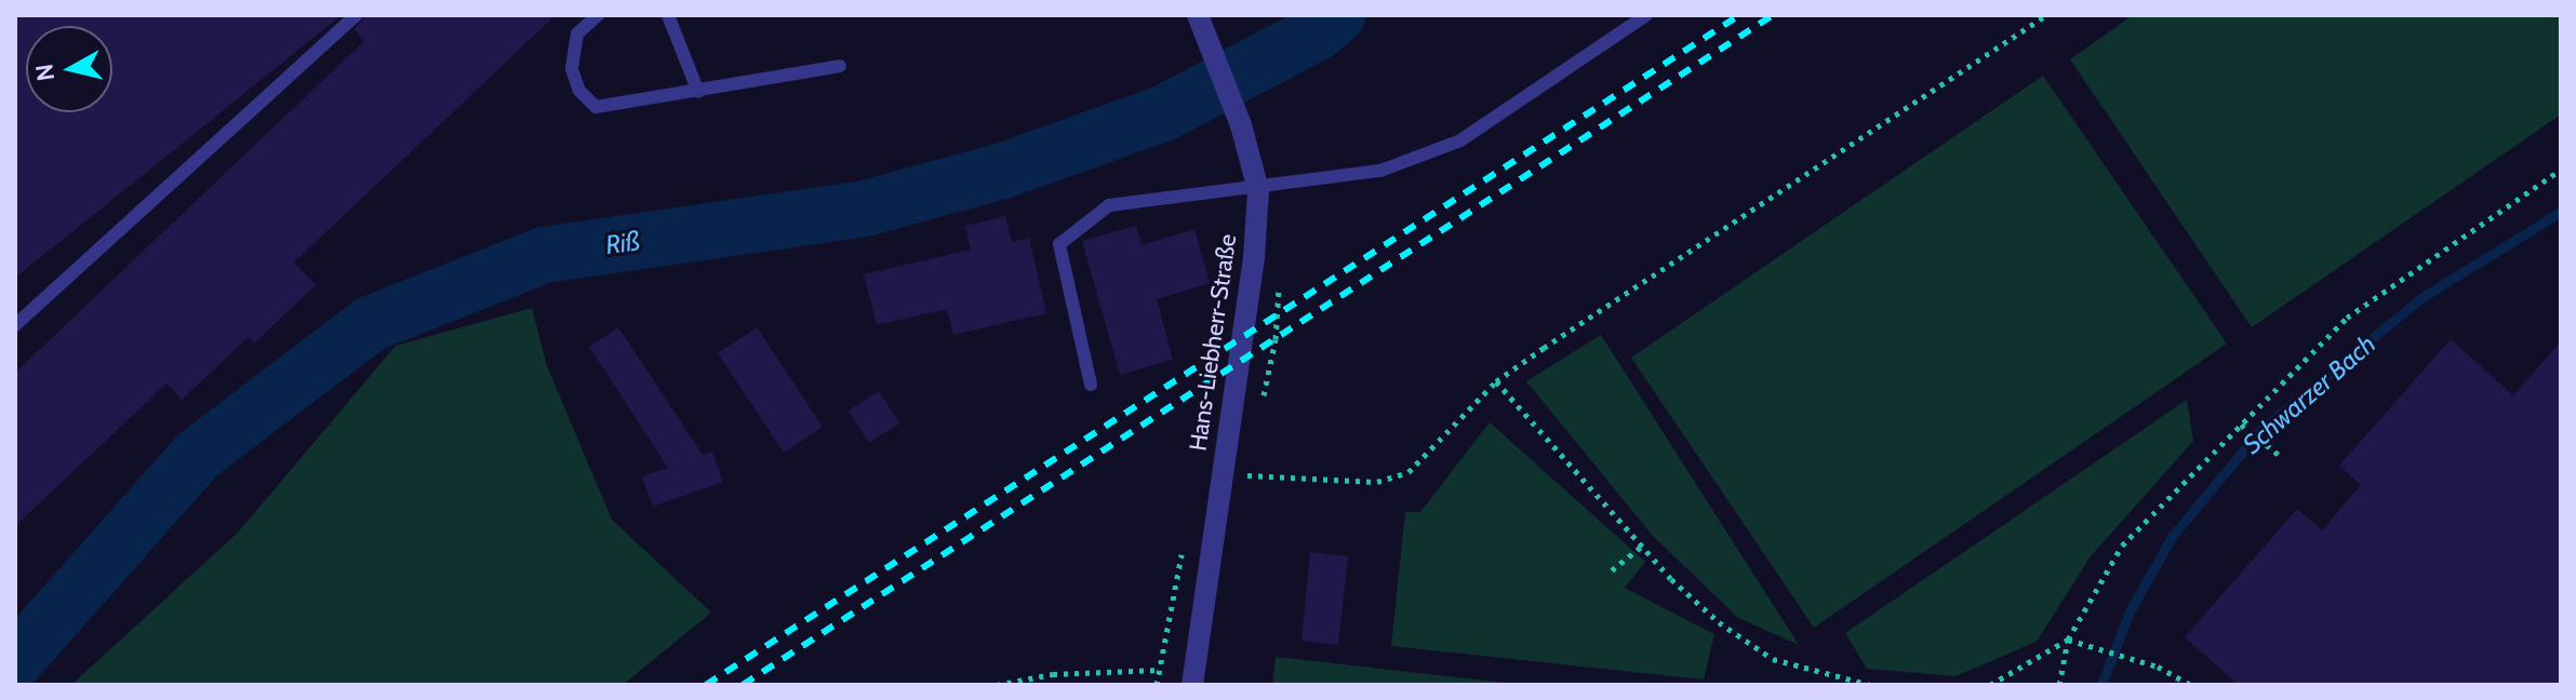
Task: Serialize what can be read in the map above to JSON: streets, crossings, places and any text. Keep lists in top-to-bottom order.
{
  "streets": {
    "street": ["Hans-Liebherr-Straße"]
  },
  "water": ["Riß", "Schwarzer Bach"],
  "north": "left"
}
